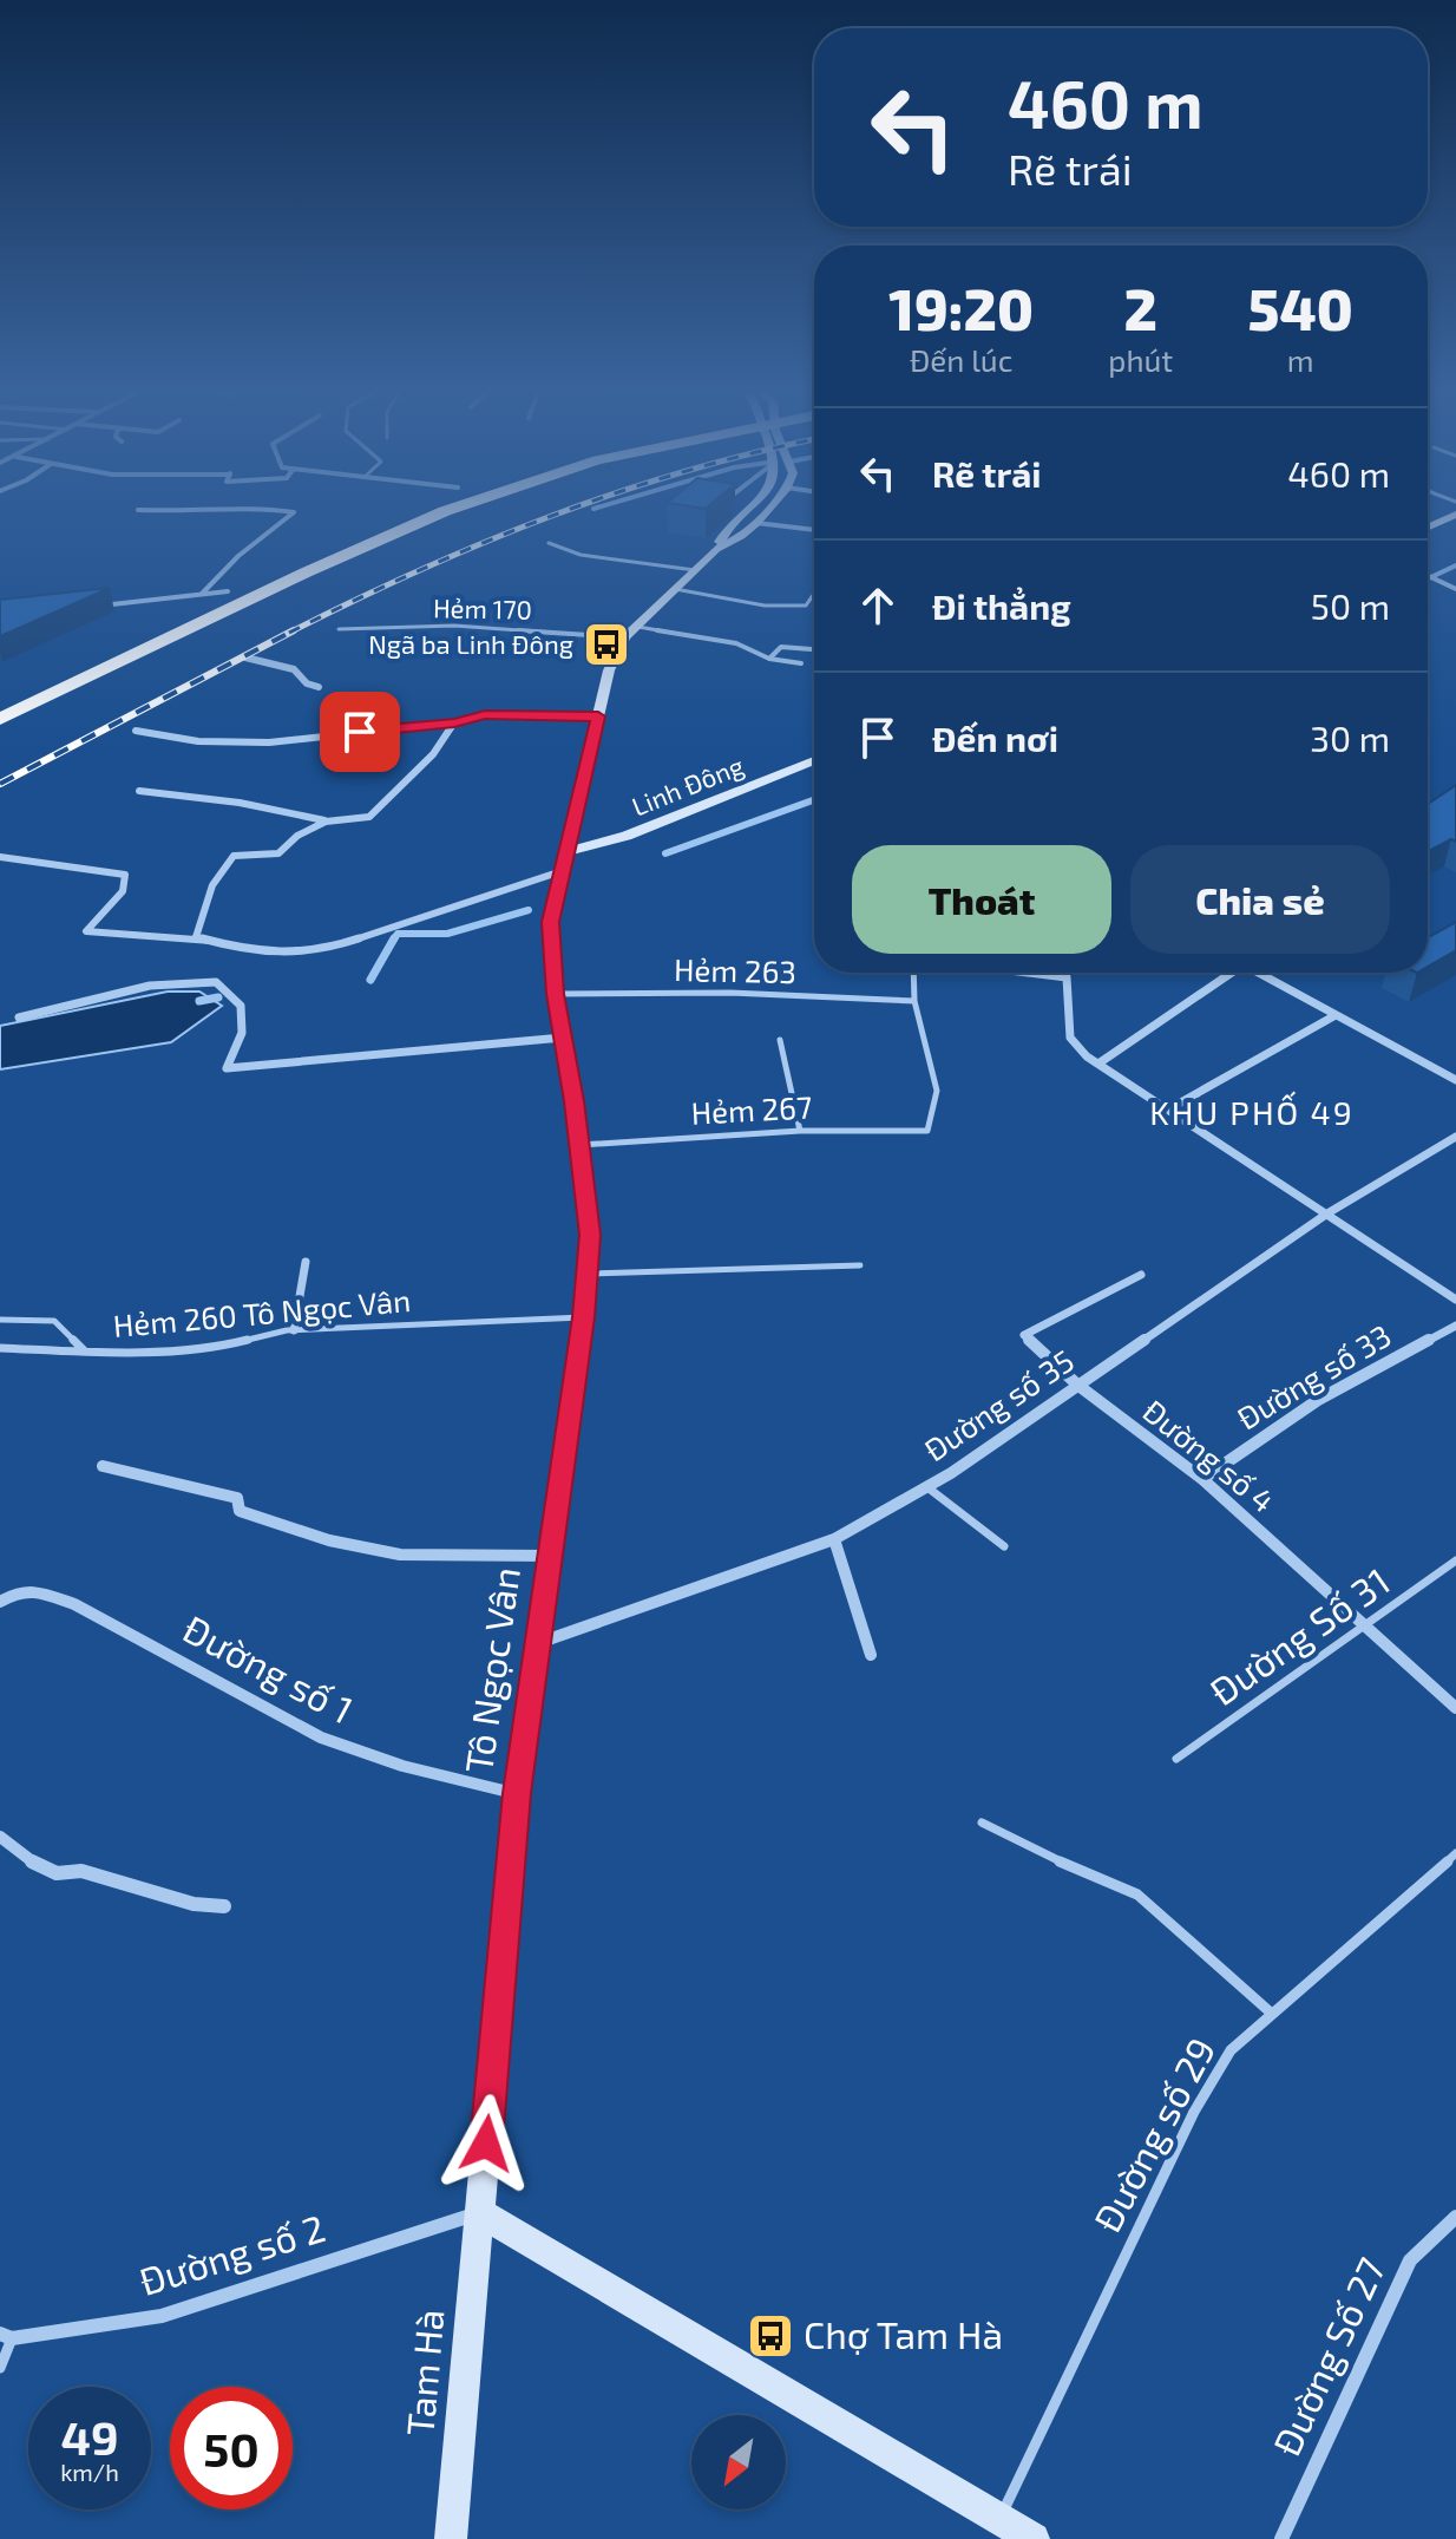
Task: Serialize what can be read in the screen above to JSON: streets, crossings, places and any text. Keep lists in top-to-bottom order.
{
  "streets": {
    "main road": ["Linh Đông", "Tô Ngọc Vân", "Tam Hà"],
    "street": [
      "Đường số 33",
      "Đường số 35",
      "Đường số 4",
      "Đường số 1",
      "Đường số 2",
      "Đường Số 27"
    ],
    "lane": [
      "Hẻm 170",
      "Hẻm 263",
      "Hẻm 267",
      "Hẻm 260 Tô Ngọc Vân",
      "Đường Số 31",
      "Đường số 29"
    ]
  },
  "crossings": [
    ["Hẻm 170", "Tô Ngọc Vân"],
    ["Linh Đông", "Tô Ngọc Vân"],
    ["Hẻm 263", "Hẻm 267"],
    ["Hẻm 263", "Tô Ngọc Vân"],
    ["Hẻm 267", "Tô Ngọc Vân"],
    ["Hẻm 260 Tô Ngọc Vân", "Tô Ngọc Vân"],
    ["Đường số 33", "Đường số 4"],
    ["Đường số 35", "Đường số 4"],
    ["Đường số 35", "Tô Ngọc Vân"],
    ["Đường số 4", "Đường Số 31"],
    ["Đường số 1", "Tô Ngọc Vân"],
    ["Tô Ngọc Vân", "Đường số 2"],
    ["Tô Ngọc Vân", "Tam Hà"],
    ["Đường số 2", "Tam Hà"]
  ],
  "districts": ["KHU PHỐ 49"],
  "places": {
    "bus stop": ["Ngã ba Linh Đông", "Chợ Tam Hà"]
  },
  "north": "bottom left",
  "page": {
    "turn": ["460 m", "Rẽ trái"],
    "eta": [
      "19:20",
      "Đến lúc",
      "2",
      "phút",
      "540",
      "m"
    ],
    "list": [
      {
        "name": "Rẽ trái",
        "value": "460 m"
      },
      {
        "name": "Đi thẳng",
        "value": "50 m"
      },
      {
        "name": "Đến nơi",
        "value": "30 m"
      }
    ],
    "buttons": ["Thoát", "Chia sẻ"],
    "speed": "49 km/h",
    "limit": "50"
  }
}
